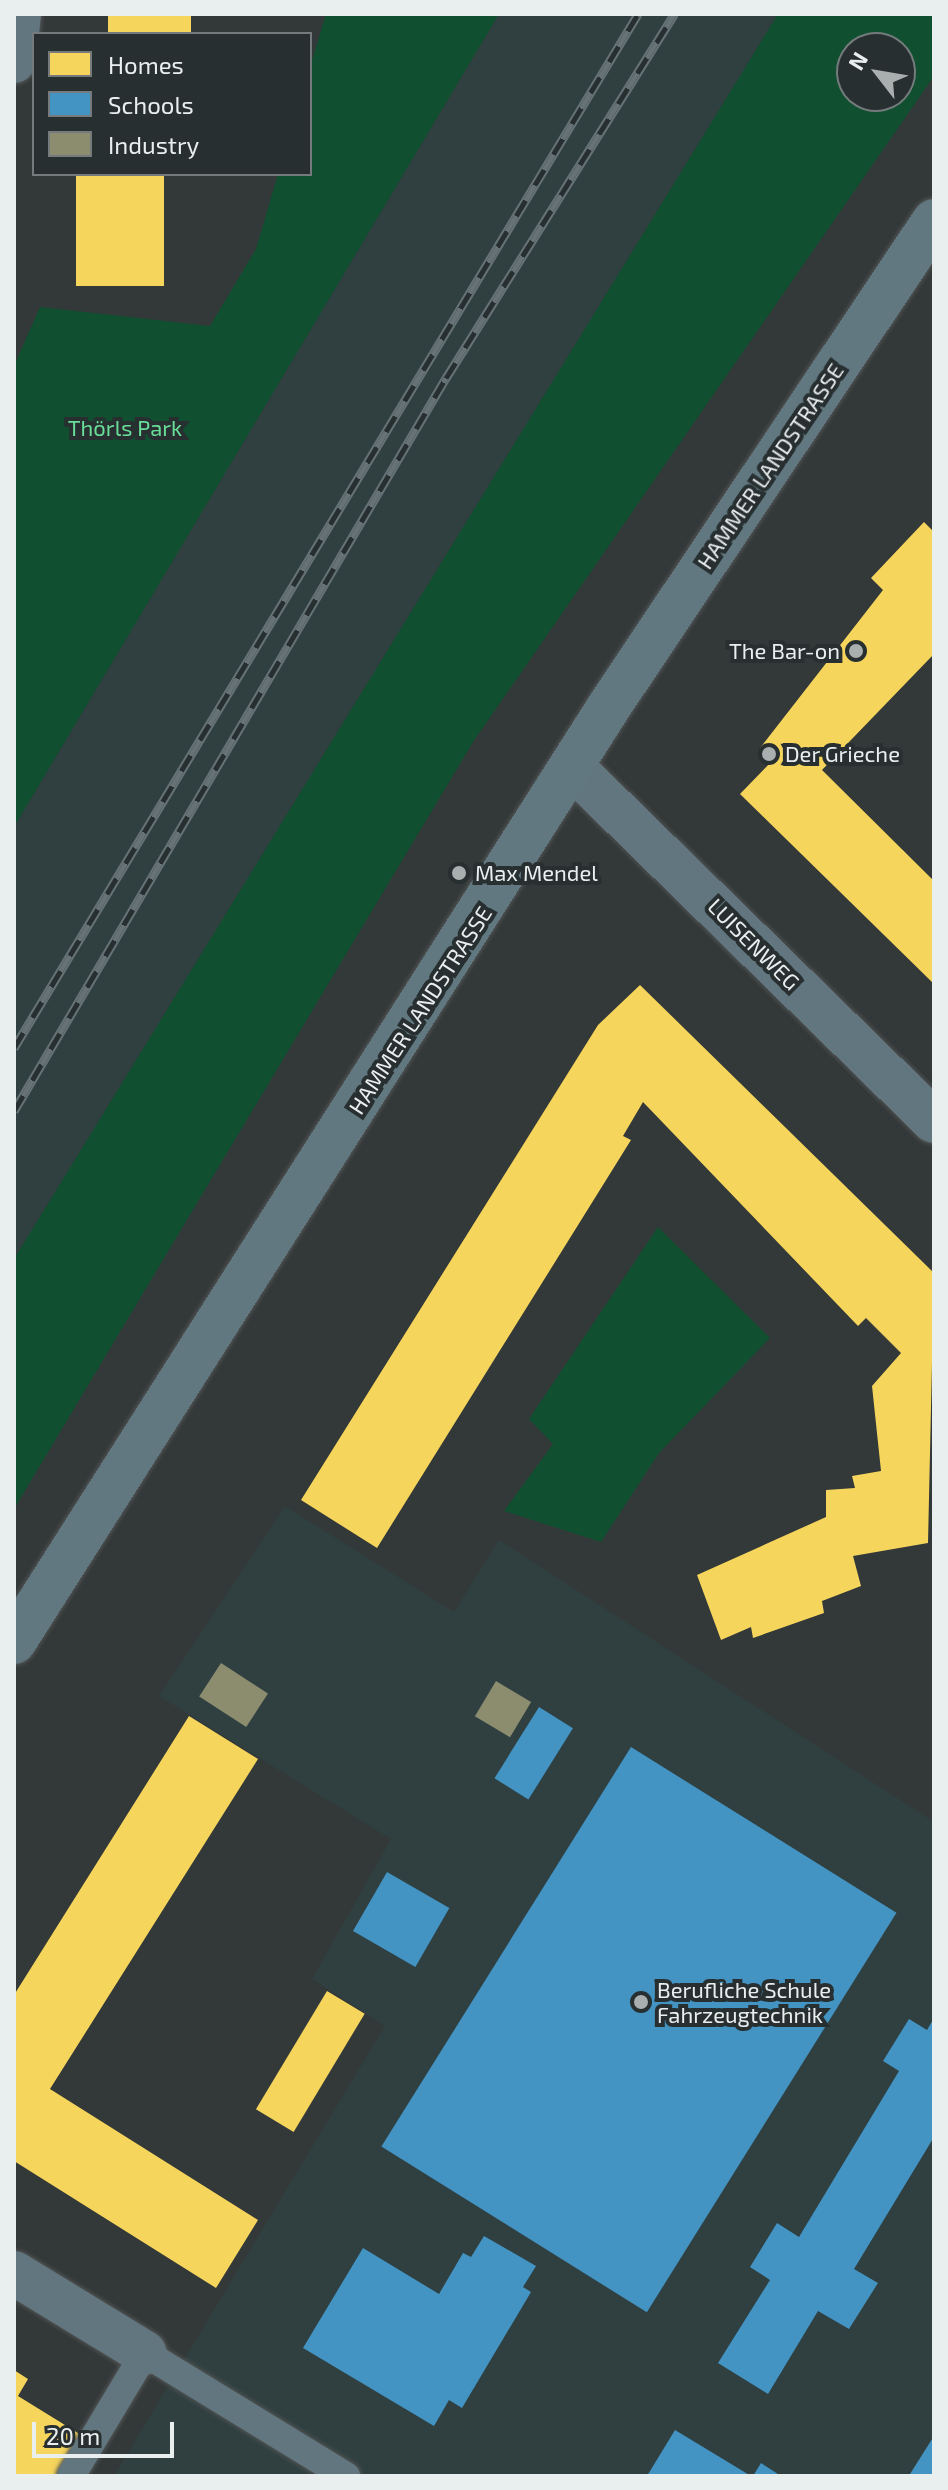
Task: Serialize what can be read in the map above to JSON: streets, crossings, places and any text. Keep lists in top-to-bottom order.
{
  "streets": {
    "main road": ["HAMMER LANDSTRASSE"],
    "street": ["LUISENWEG"]
  },
  "crossings": [
    ["HAMMER LANDSTRASSE", "LUISENWEG"]
  ],
  "parks": ["Thörls Park"],
  "places": [
    "The Bar-on",
    "Der Grieche",
    "Max Mendel",
    "Berufliche Schule Fahrzeugtechnik"
  ],
  "legend": ["Homes", "Schools", "Industry"],
  "scale_bar": "20 m",
  "north": "top left"
}
